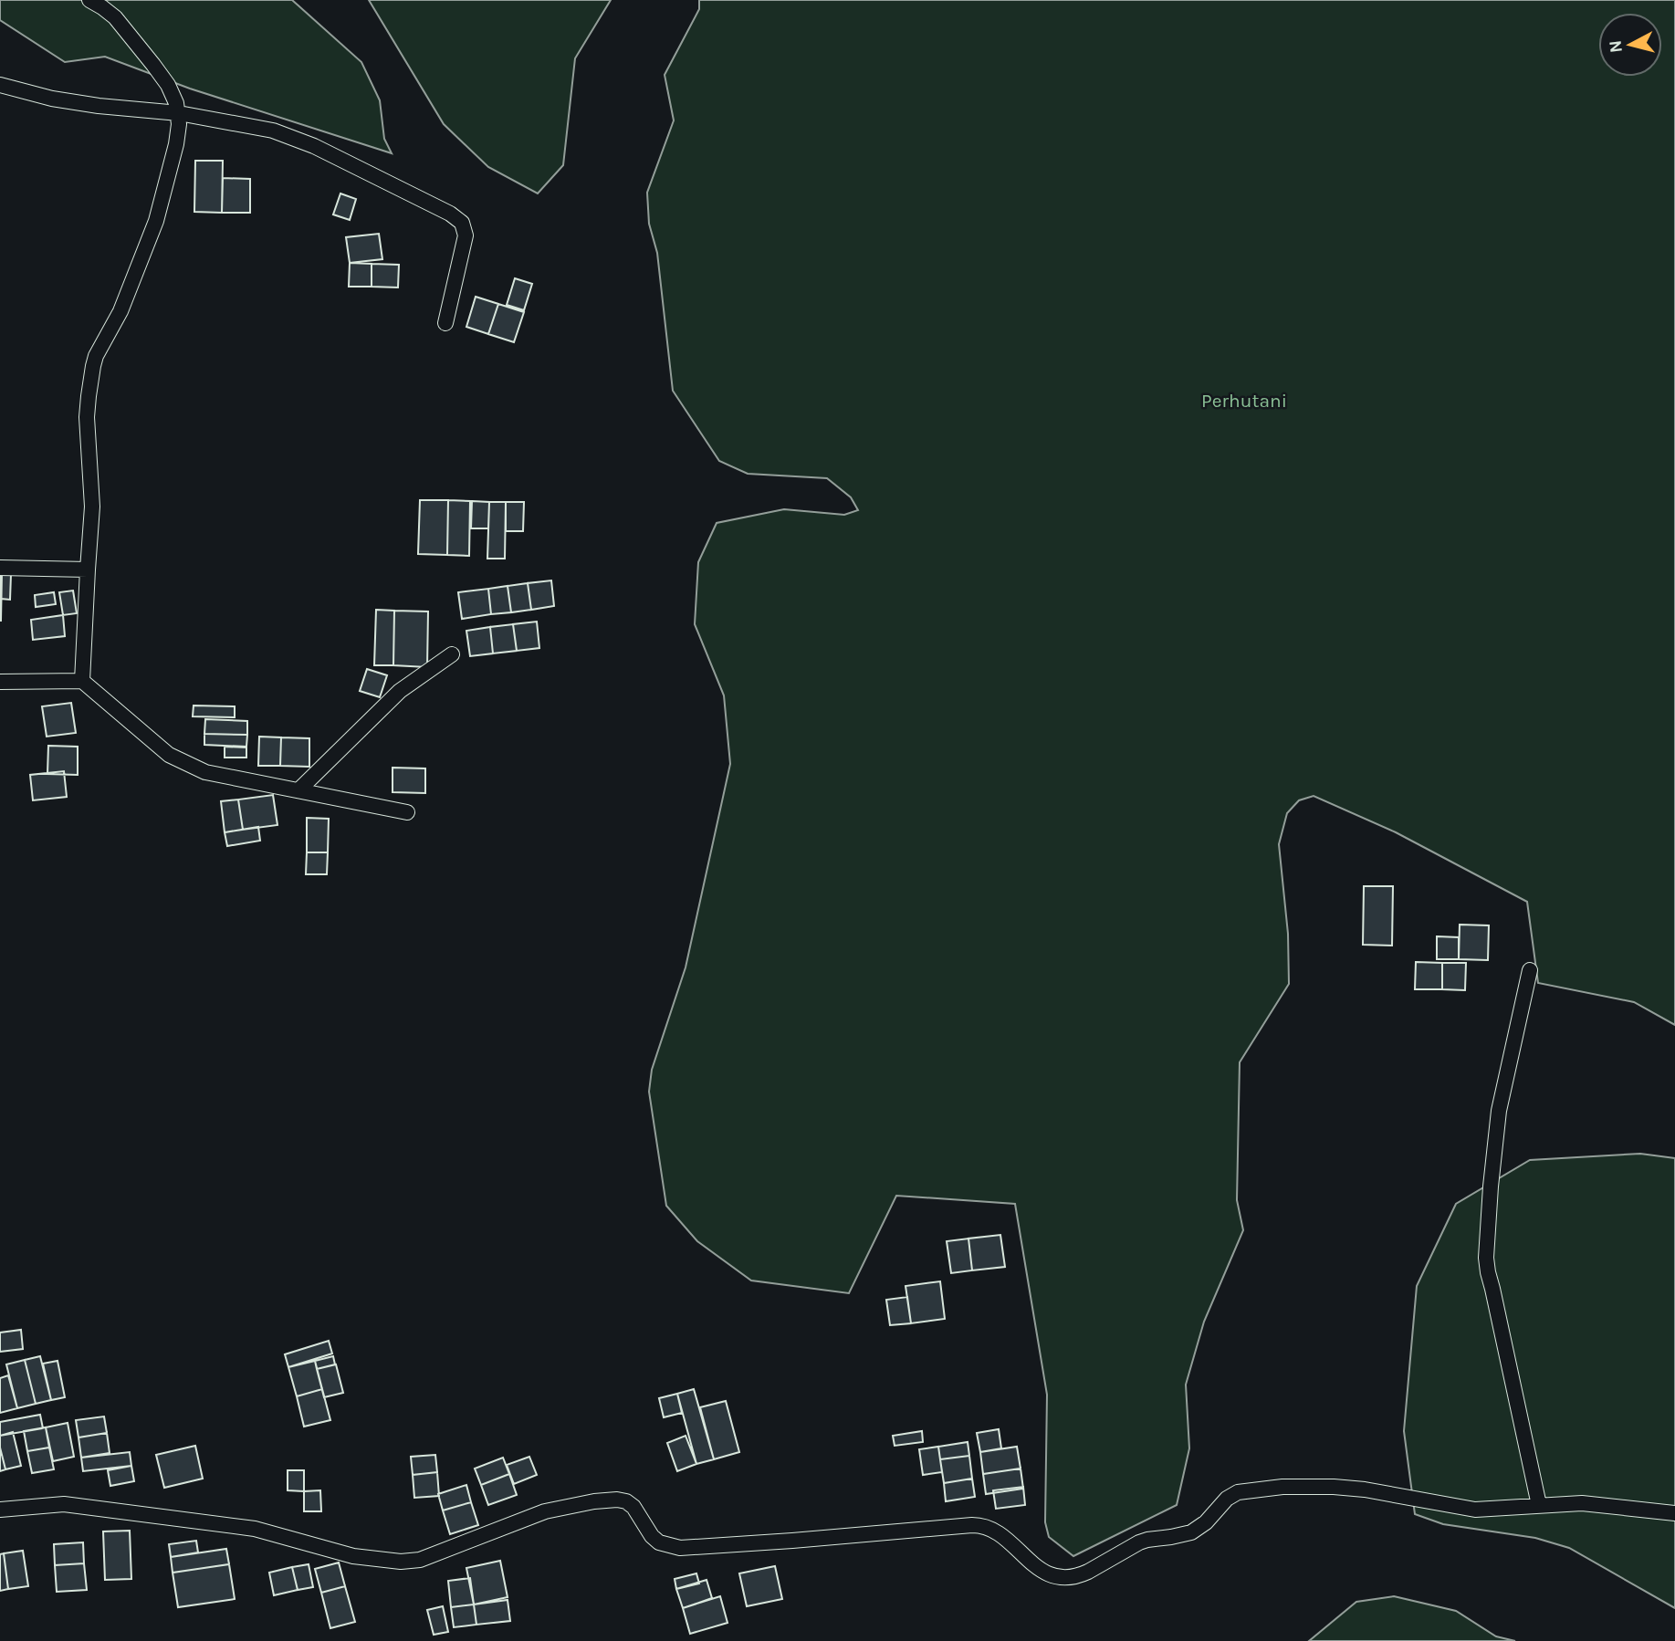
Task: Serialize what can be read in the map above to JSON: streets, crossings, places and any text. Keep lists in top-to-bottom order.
{
  "parks": ["Perhutani"],
  "north": "left"
}
